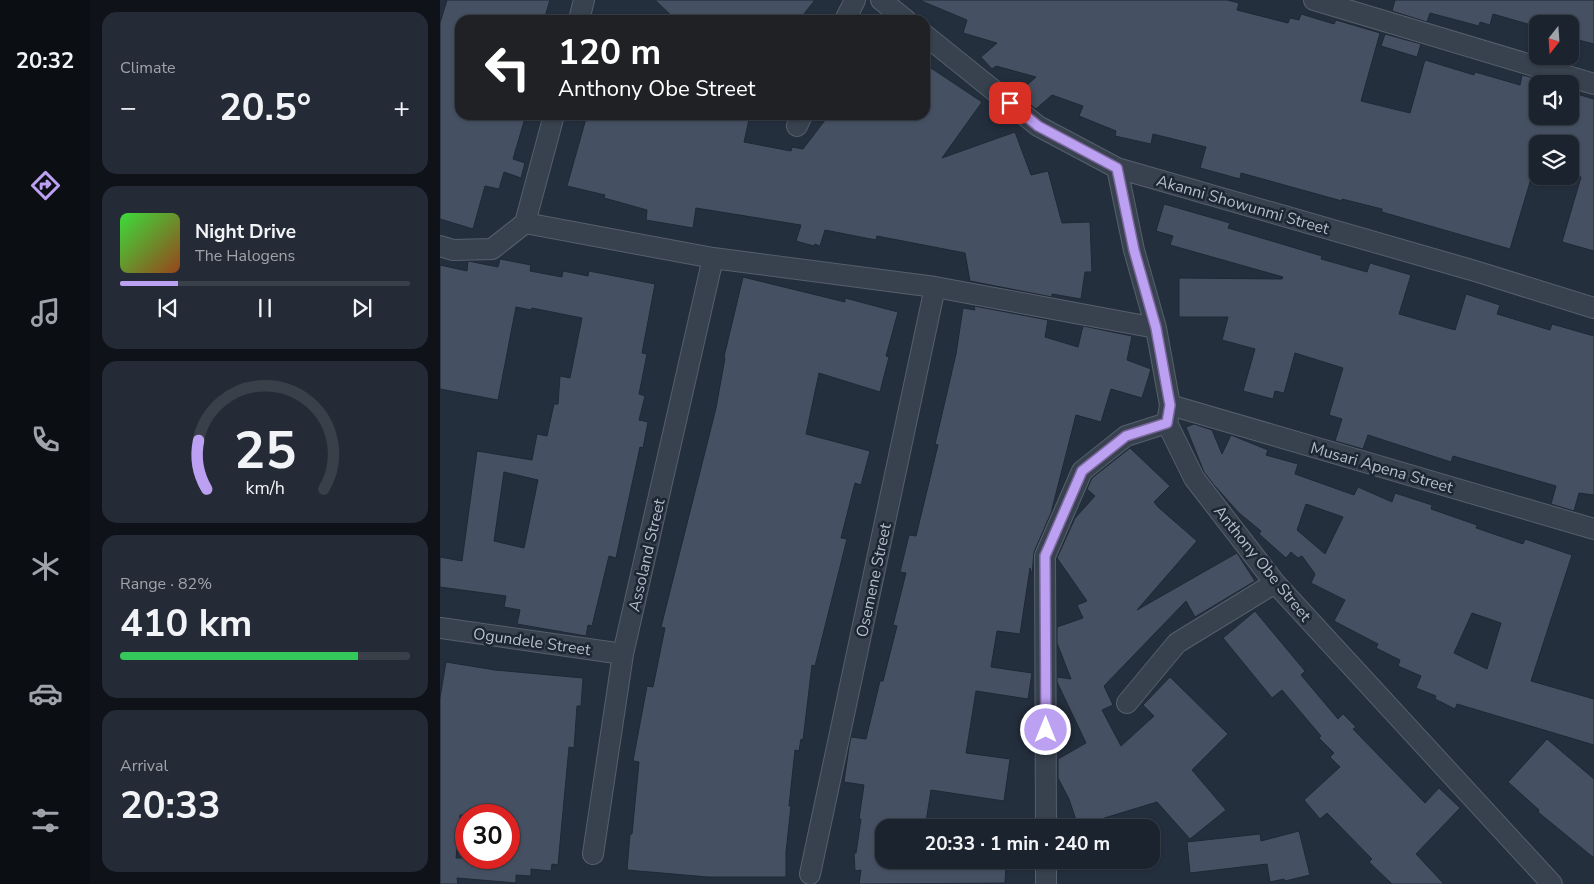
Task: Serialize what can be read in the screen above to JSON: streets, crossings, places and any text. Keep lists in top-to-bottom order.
{
  "streets": {
    "street": [
      "Akanni Showunmi Street",
      "Musari Apena Street",
      "Assoland Street",
      "Anthony Obe Street",
      "Osemene Street",
      "Ogundele Street"
    ]
  },
  "crossings": [
    ["Akanni Showunmi Street", "Anthony Obe Street"],
    ["Musari Apena Street", "Anthony Obe Street"],
    ["Assoland Street", "Ogundele Street"]
  ],
  "north": "bottom",
  "page": {
    "tabs": "20:32",
    "tile": [
      "Climate",
      ["Range · 82%", "410 km"],
      ["Arrival", "20:33"]
    ],
    "turn": ["120 m", "Anthony Obe Street"],
    "heat": ["−", "20.5°", "+"],
    "song": ["Night Drive", "The Halogens"],
    "limit": "30",
    "trip": "20:33 · 1 min · 240 m",
    "gauge": ["25", "km/h"]
  }
}
